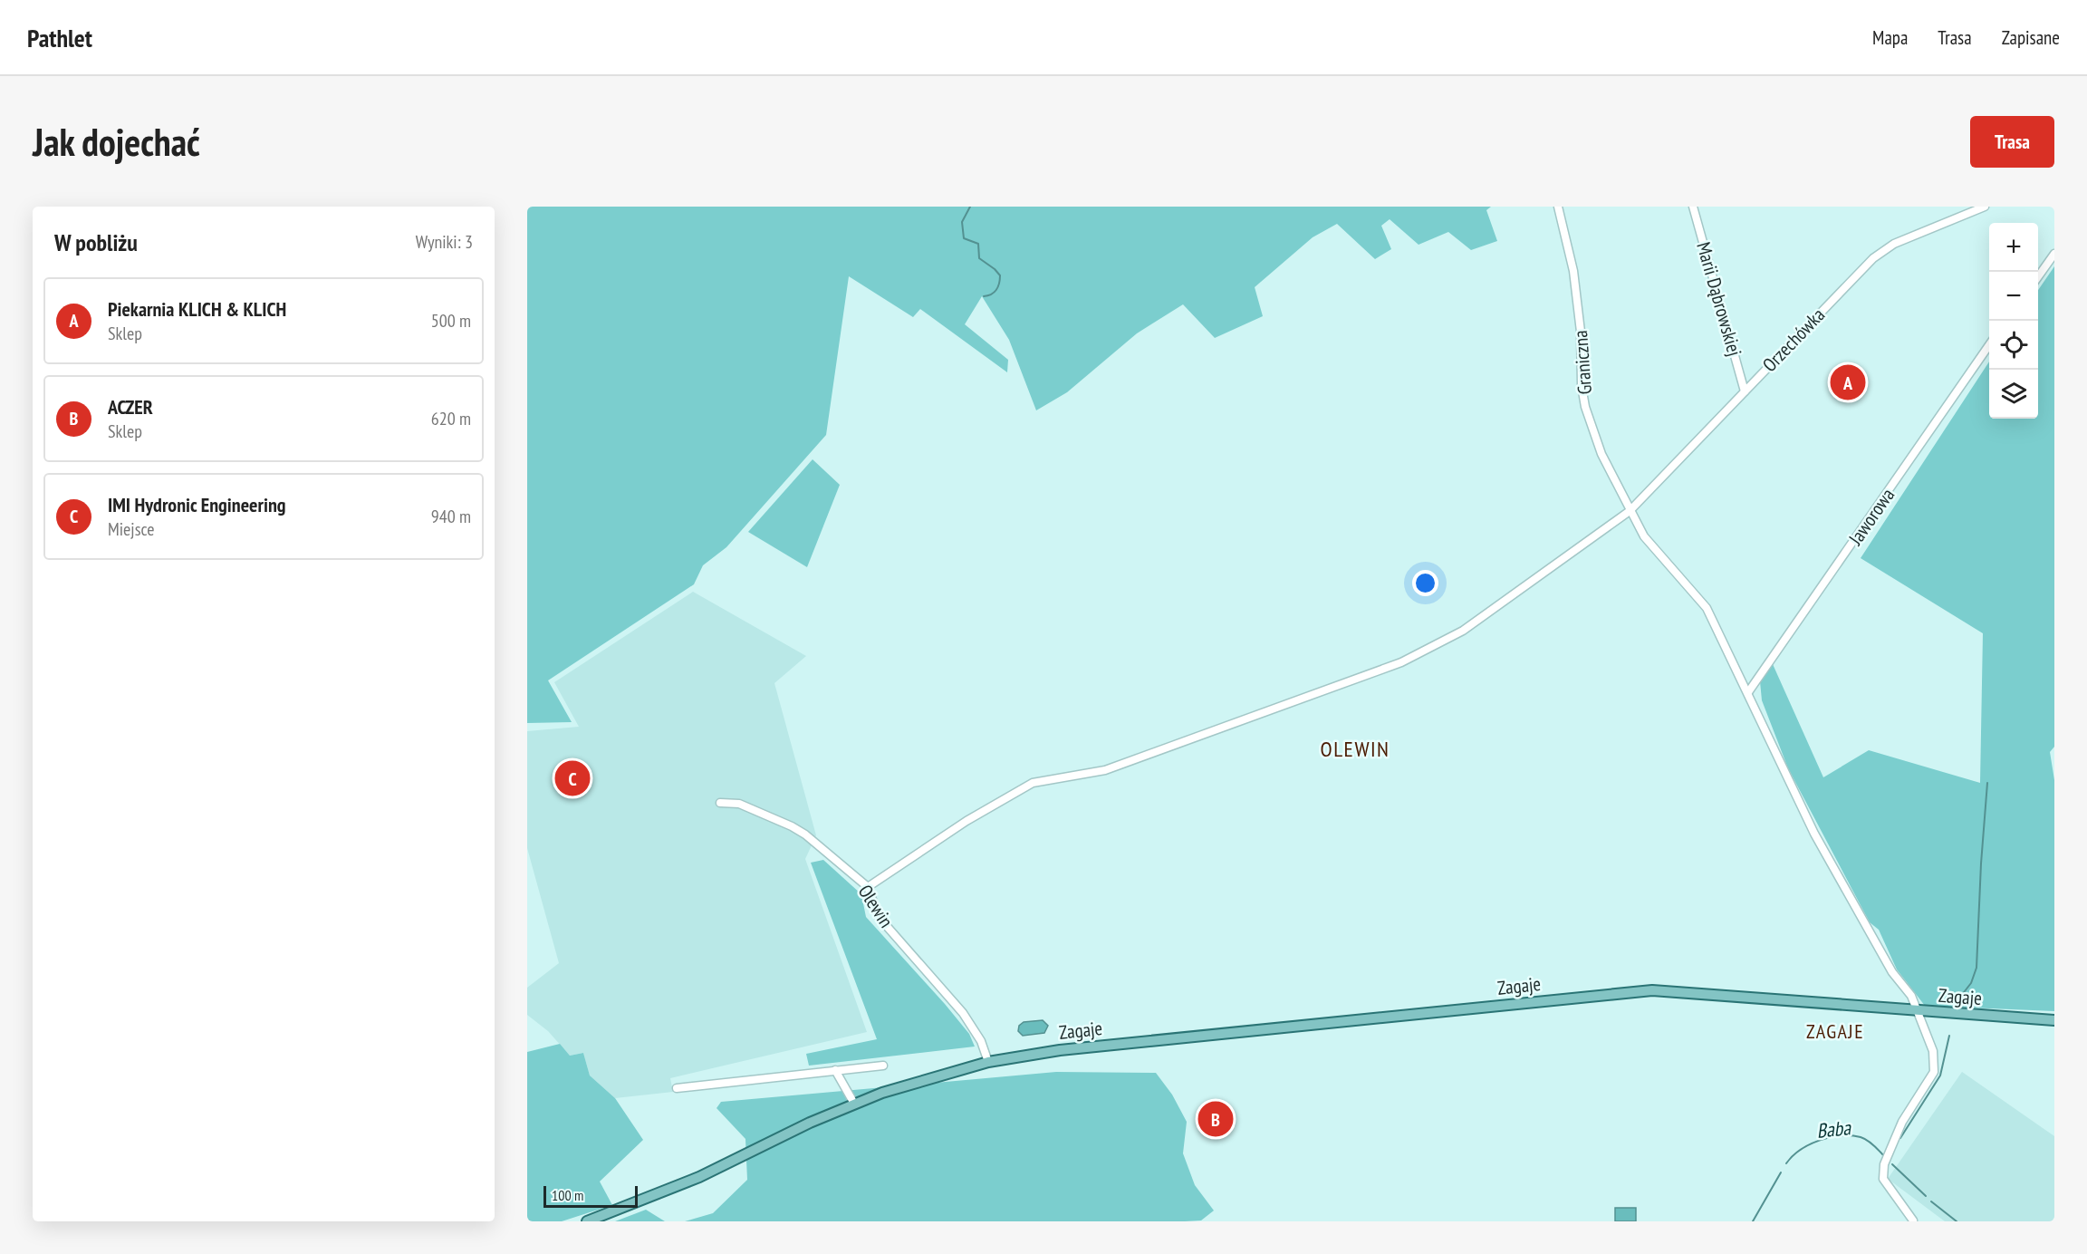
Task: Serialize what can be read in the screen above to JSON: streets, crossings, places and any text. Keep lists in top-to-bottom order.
{
  "streets": {
    "main road": ["Zagaje"],
    "street": [
      "Marii Dąbrowskiej",
      "Orzechówka",
      "Graniczna",
      "Jaworowa",
      "Olewin"
    ]
  },
  "crossings": [
    ["Marii Dąbrowskiej", "Orzechówka"],
    ["Orzechówka", "Graniczna"],
    ["Orzechówka", "Olewin"],
    ["Graniczna", "Jaworowa"],
    ["Graniczna", "Zagaje"],
    ["Olewin", "Zagaje"]
  ],
  "districts": ["OLEWIN", "ZAGAJE"],
  "water": ["Baba"],
  "scale_bar": "100 m",
  "page": {
    "header": "Pathlet",
    "nav": ["Mapa", "Trasa", "Zapisane"],
    "buttons": "Trasa",
    "title": "Jak dojechać",
    "heading": ["W pobliżu", "Wyniki: 3"],
    "map_buttons": ["+", "−"],
    "list": [
      {
        "mark": "A",
        "name": "Piekarnia KLICH & KLICH",
        "note": "Sklep",
        "value": "500 m"
      },
      {
        "mark": "B",
        "name": "ACZER",
        "note": "Sklep",
        "value": "620 m"
      },
      {
        "mark": "C",
        "name": "IMI Hydronic Engineering",
        "note": "Miejsce",
        "value": "940 m"
      }
    ],
    "pins": ["A", "C", "B"],
    "scale": "100 m"
  }
}
